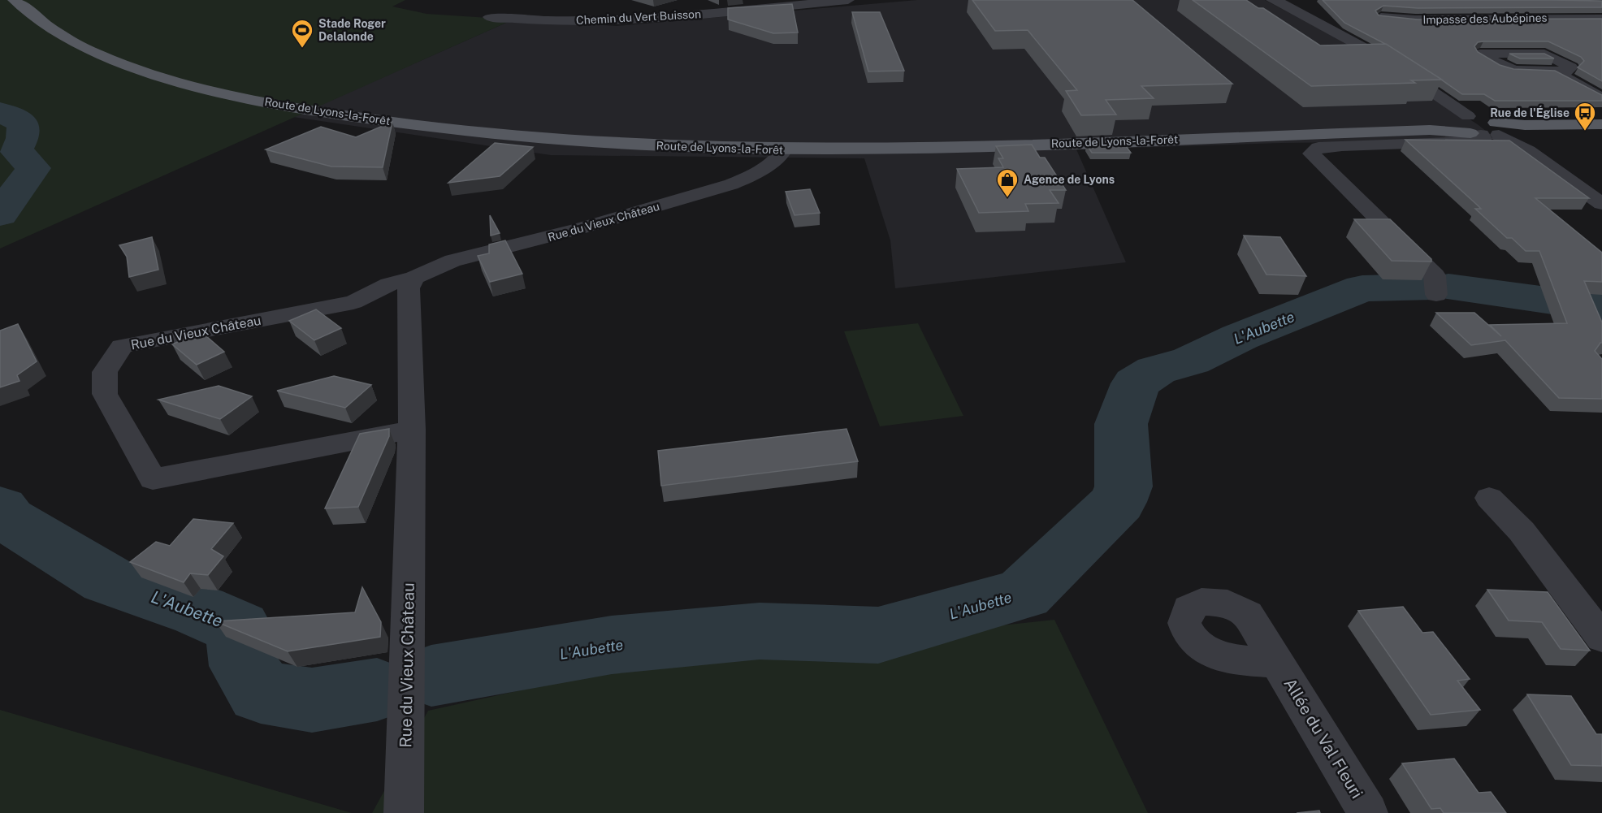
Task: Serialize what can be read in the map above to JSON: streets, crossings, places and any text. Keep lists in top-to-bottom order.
{
  "streets": {
    "main road": ["Route de Lyons-la-Forêt"],
    "street": [
      "Chemin du Vert Buisson",
      "Impasse des Aubépines",
      "Rue du Vieux Château",
      "Allée du Val Fleuri"
    ]
  },
  "crossings": [
    ["Route de Lyons-la-Forêt", "Rue du Vieux Château"]
  ],
  "water": ["L'Aubette"],
  "places": {
    "sports": ["Stade Roger Delalonde"],
    "bus stop": ["Rue de l'Église"],
    "shop": ["Agence de Lyons"]
  }
}
